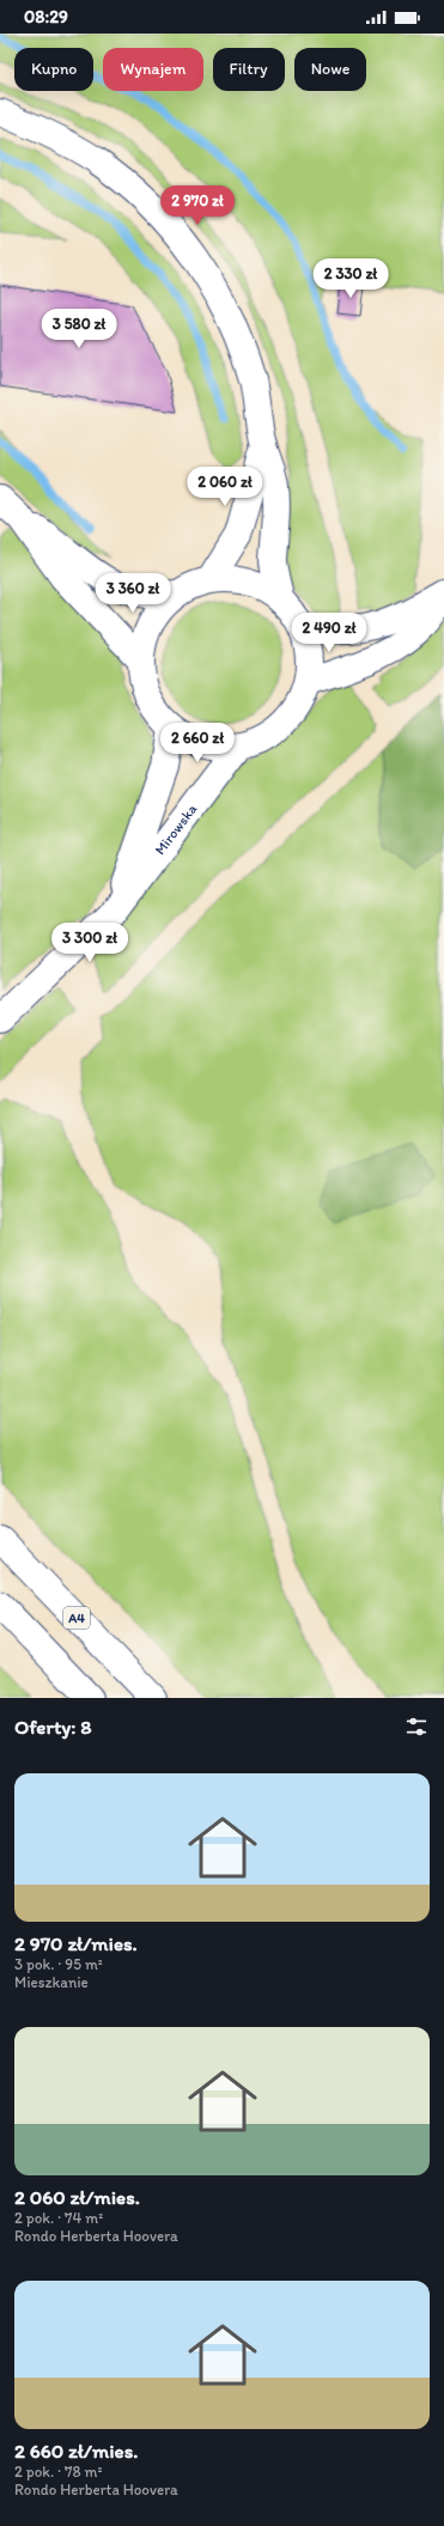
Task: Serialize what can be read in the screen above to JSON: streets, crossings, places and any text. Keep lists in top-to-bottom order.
{
  "streets": {
    "main road": ["Mirowska", "A4"]
  },
  "page": {
    "status": "08:29",
    "chip": [
      "Kupno",
      "Wynajem",
      "Filtry",
      "Nowe"
    ],
    "price": [
      "2 970 zł",
      "2 330 zł",
      "3 580 zł",
      "2 060 zł",
      "3 360 zł",
      "2 490 zł",
      "2 660 zł",
      "3 300 zł"
    ],
    "heading": "Oferty: 8",
    "list": [
      {
        "name": "2 970 zł/mies.",
        "note": "3 pok. · 95 m² · Mieszkanie"
      },
      {
        "name": "2 060 zł/mies.",
        "note": "2 pok. · 74 m² · Rondo Herberta Hoovera"
      },
      {
        "name": "2 660 zł/mies.",
        "note": "2 pok. · 78 m² · Rondo Herberta Hoovera"
      }
    ]
  }
}
